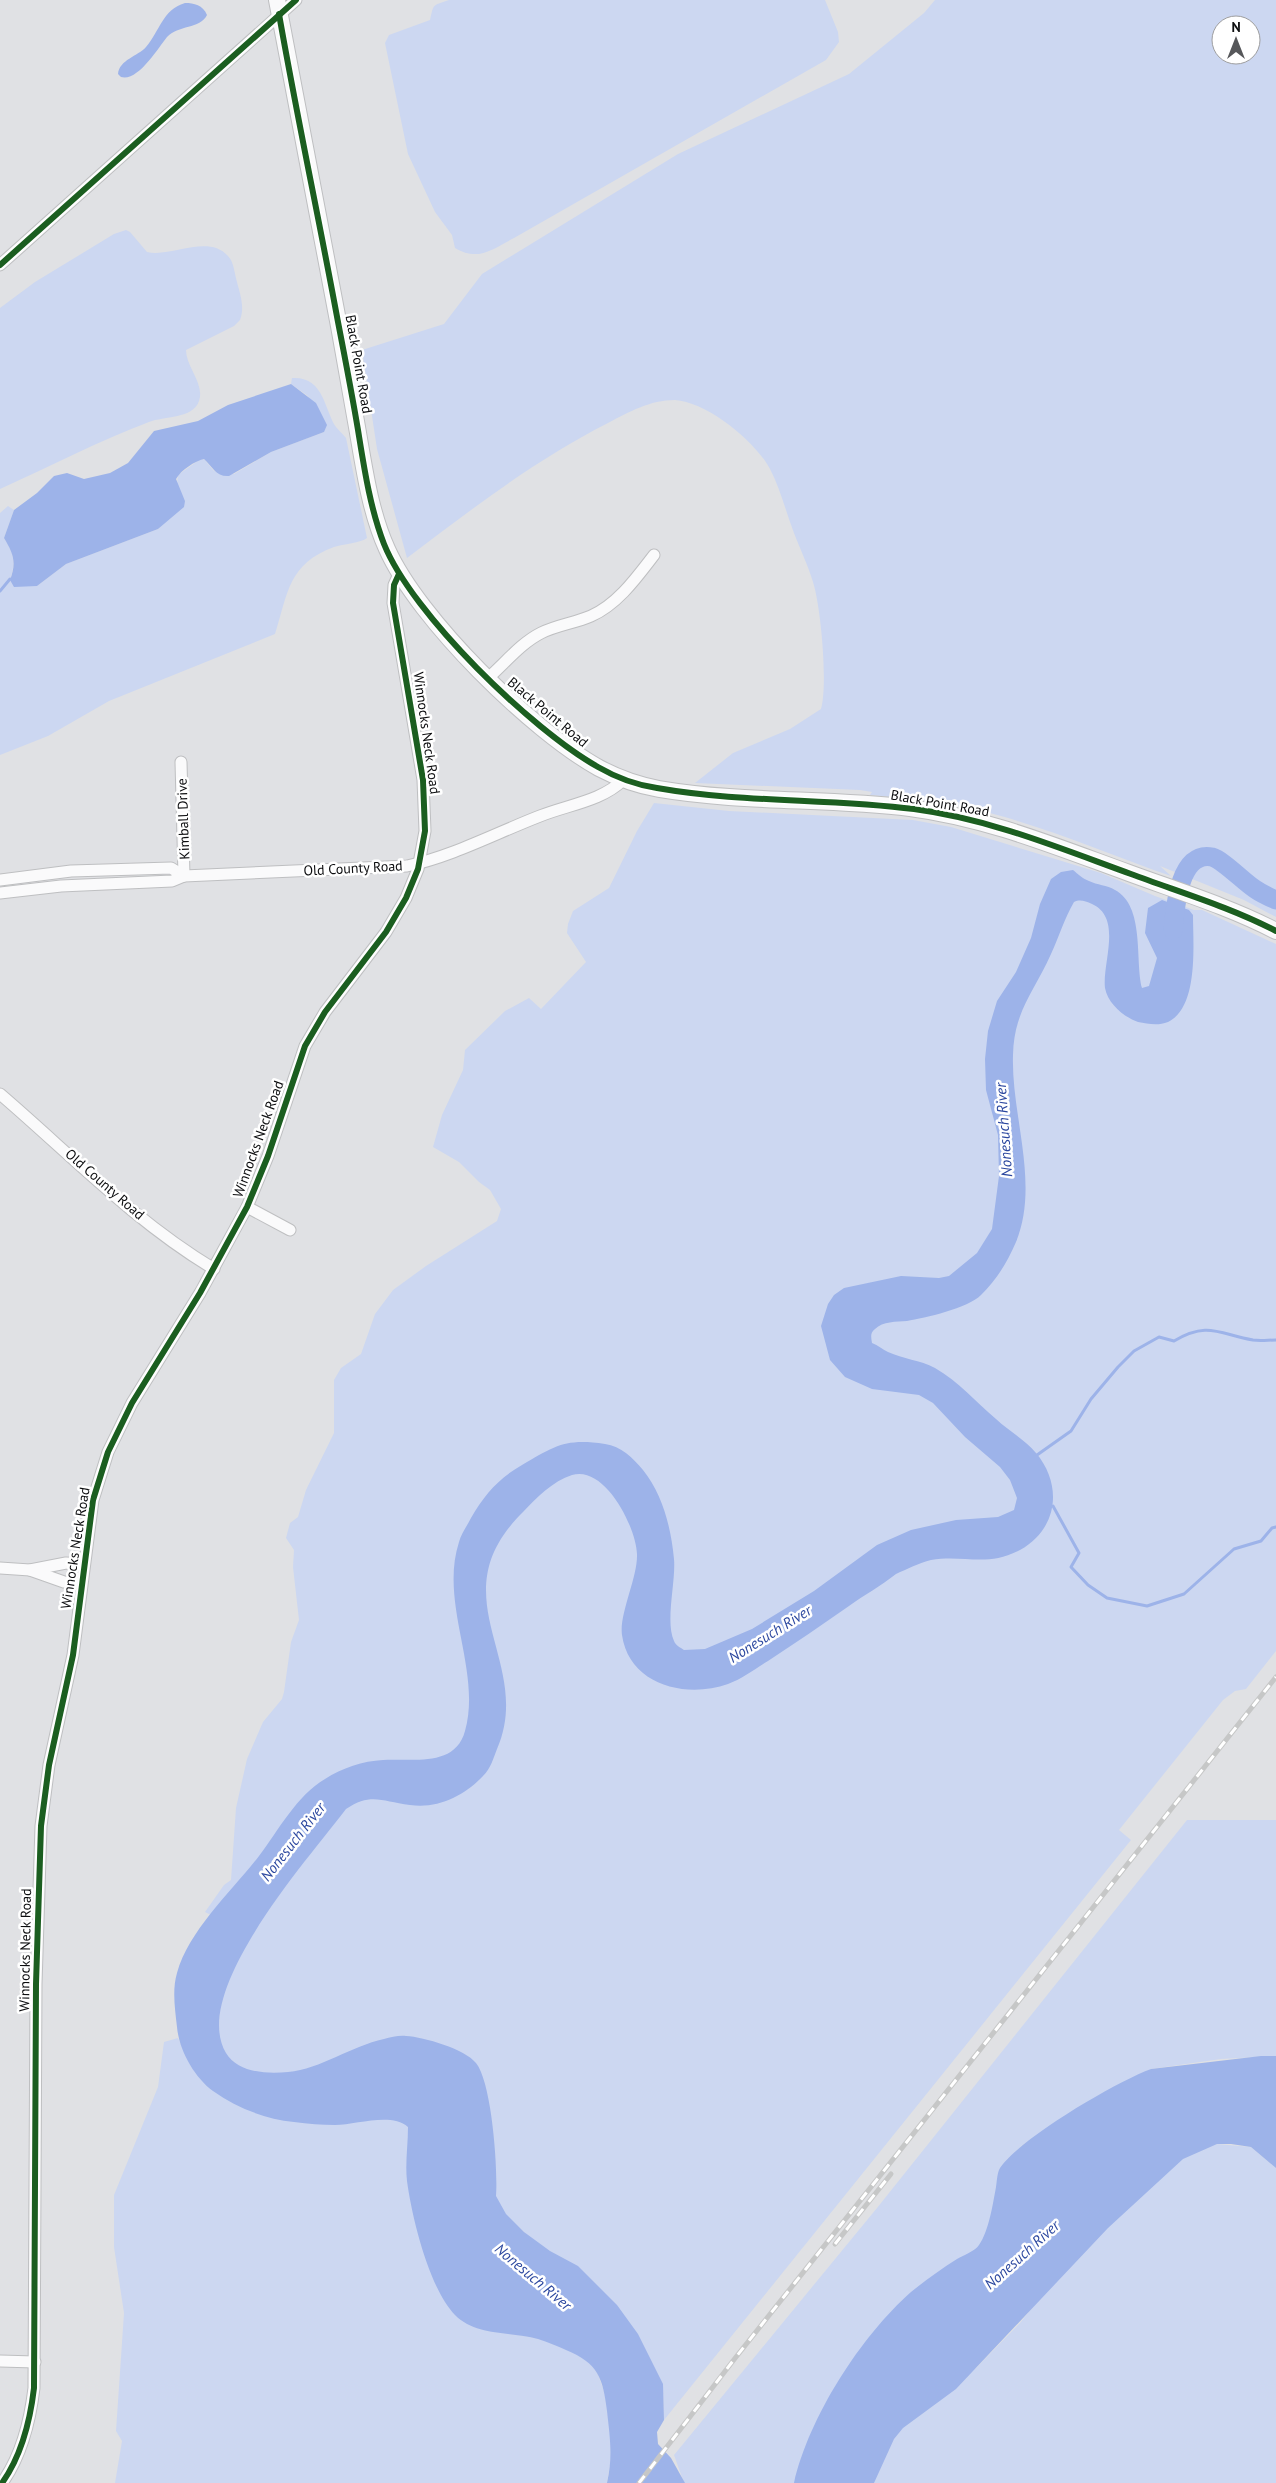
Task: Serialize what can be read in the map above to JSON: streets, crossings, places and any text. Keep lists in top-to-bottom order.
{
  "streets": {
    "main road": ["Black Point Road"],
    "street": ["Winnocks Neck Road", "Kimball Drive", "Old County Road"]
  },
  "crossings": [
    ["Black Point Road", "Winnocks Neck Road"],
    ["Black Point Road", "Old County Road"],
    ["Winnocks Neck Road", "Old County Road"],
    ["Kimball Drive", "Old County Road"]
  ],
  "water": ["Nonesuch River"],
  "north": "top"
}
